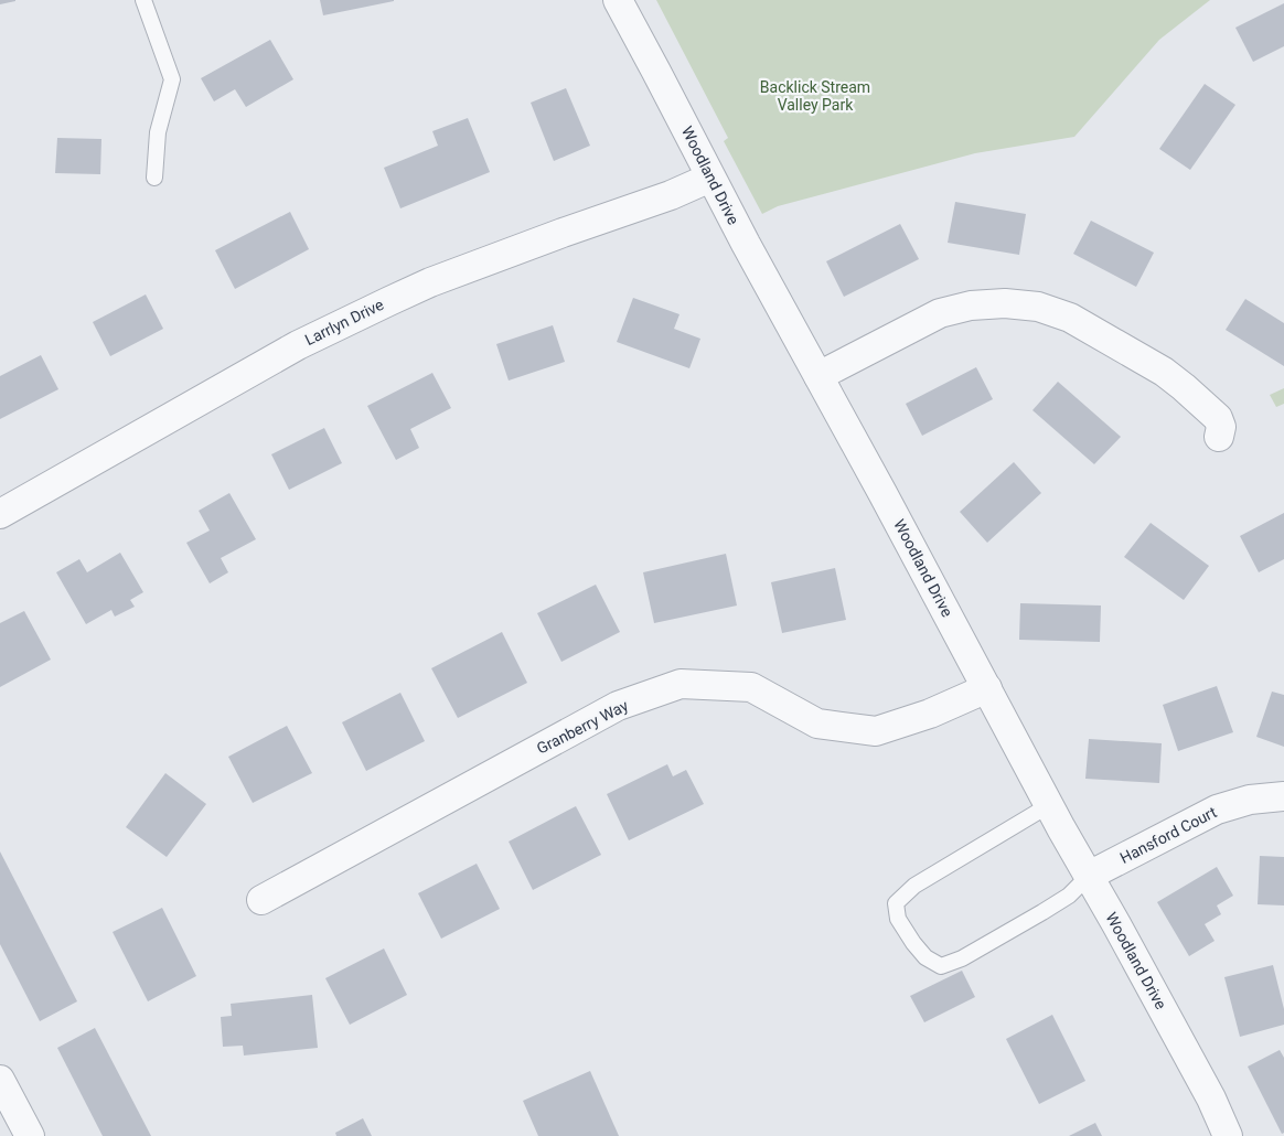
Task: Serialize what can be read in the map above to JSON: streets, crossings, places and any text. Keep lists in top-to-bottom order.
{
  "streets": {
    "street": [
      "Woodland Drive",
      "Larrlyn Drive",
      "Granberry Way",
      "Hansford Court"
    ]
  },
  "crossings": [
    ["Woodland Drive", "Larrlyn Drive"],
    ["Woodland Drive", "Granberry Way"],
    ["Woodland Drive", "Hansford Court"]
  ],
  "parks": ["Backlick Stream Valley Park"]
}
